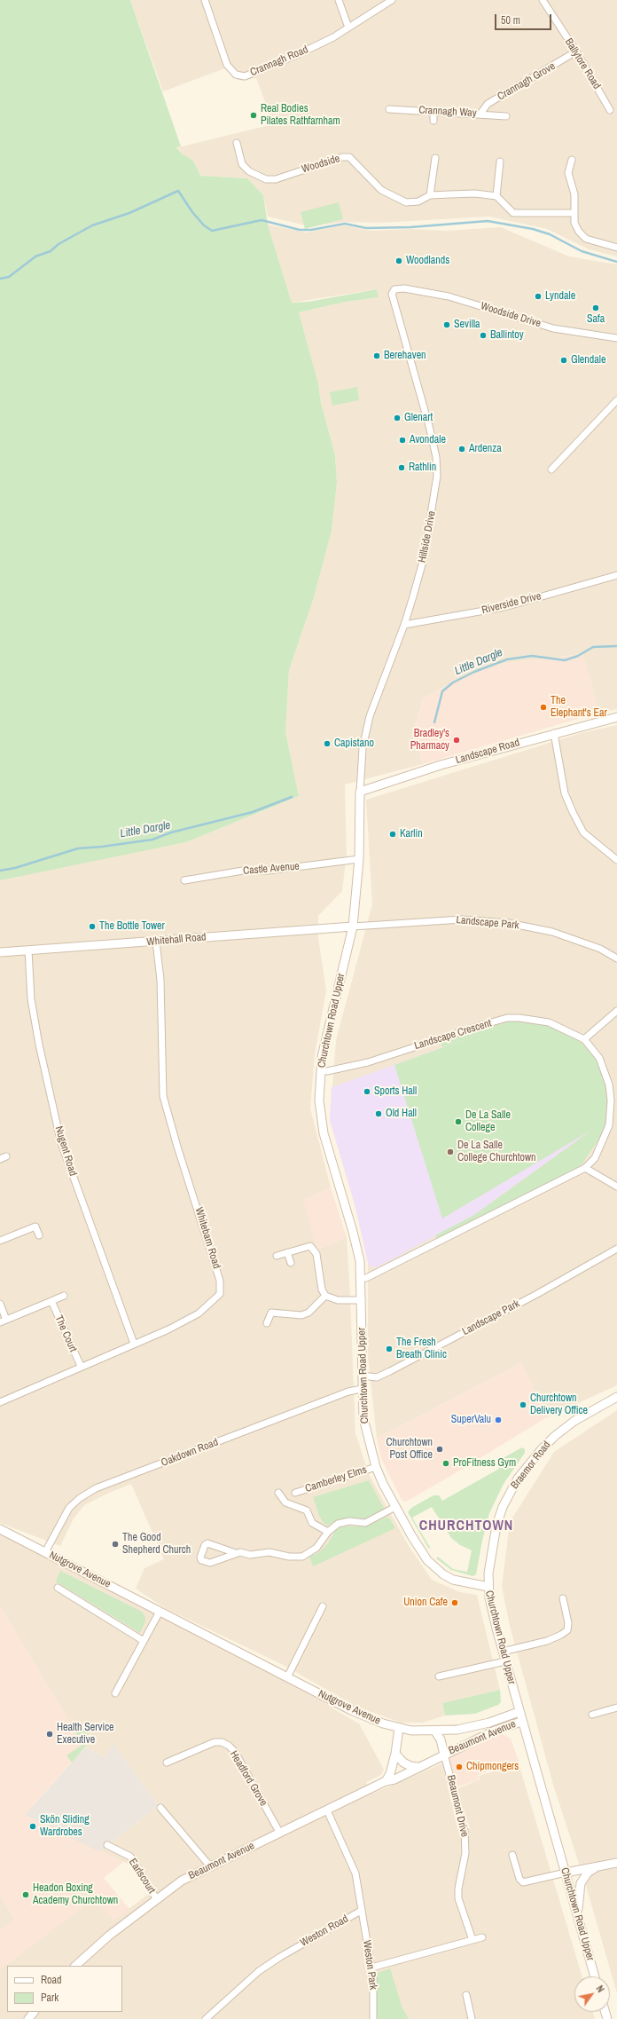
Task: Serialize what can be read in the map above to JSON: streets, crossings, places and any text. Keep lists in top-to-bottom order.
{
  "streets": {
    "street": [
      "Crannagh Road",
      "Ballytore Road",
      "Crannagh Grove",
      "Crannagh Way",
      "Woodside",
      "Woodside Drive",
      "Hillside Drive",
      "Riverside Drive",
      "Landscape Road",
      "Castle Avenue",
      "Landscape Park",
      "Whitehall Road",
      "Churchtown Road Upper",
      "Landscape Crescent",
      "Nugent Road",
      "Whitebarn Road",
      "The Court",
      "Oakdown Road",
      "Braemor Road",
      "Camberley Elms",
      "Nutgrove Avenue",
      "Beaumont Avenue",
      "Headford Grove",
      "Beaumont Drive",
      "Earlscourt",
      "Weston Road",
      "Weston Park"
    ]
  },
  "crossings": [
    ["Ballytore Road", "Crannagh Grove"],
    ["Crannagh Grove", "Crannagh Way"],
    ["Woodside Drive", "Hillside Drive"],
    ["Hillside Drive", "Riverside Drive"],
    ["Hillside Drive", "Landscape Road"],
    ["Hillside Drive", "Churchtown Road Upper"],
    ["Landscape Road", "Churchtown Road Upper"],
    ["Castle Avenue", "Churchtown Road Upper"],
    ["Landscape Park", "Whitehall Road"],
    ["Landscape Park", "Churchtown Road Upper"],
    ["Whitehall Road", "Churchtown Road Upper"],
    ["Whitehall Road", "Nugent Road"],
    ["Whitehall Road", "Whitebarn Road"],
    ["Churchtown Road Upper", "Landscape Crescent"],
    ["Churchtown Road Upper", "Oakdown Road"],
    ["Churchtown Road Upper", "Braemor Road"],
    ["Churchtown Road Upper", "Camberley Elms"],
    ["Churchtown Road Upper", "Nutgrove Avenue"],
    ["Churchtown Road Upper", "Beaumont Avenue"],
    ["Nugent Road", "Whitebarn Road"],
    ["Whitebarn Road", "The Court"],
    ["Oakdown Road", "Nutgrove Avenue"],
    ["Nutgrove Avenue", "Beaumont Avenue"],
    ["Nutgrove Avenue", "Beaumont Drive"],
    ["Beaumont Avenue", "Headford Grove"],
    ["Beaumont Avenue", "Beaumont Drive"],
    ["Beaumont Avenue", "Earlscourt"],
    ["Beaumont Avenue", "Weston Road"],
    ["Weston Road", "Weston Park"]
  ],
  "districts": ["CHURCHTOWN"],
  "water": ["Little Dargle"],
  "places": [
    "Real Bodies Pilates Rathfarnham",
    "Woodlands",
    "Lyndale",
    "Safa",
    "Sevilla",
    "Ballintoy",
    "Berehaven",
    "Glendale",
    "Glenart",
    "Avondale",
    "Ardenza",
    "Rathlin",
    "The Elephant's Ear",
    "Bradley's Pharmacy",
    "Capistano",
    "Karlin",
    "The Bottle Tower",
    "Sports Hall",
    "Old Hall",
    "De La Salle College",
    "De La Salle College Churchtown",
    "The Fresh Breath Clinic",
    "Churchtown Delivery Office",
    "SuperValu",
    "Churchtown Post Office",
    "ProFitness Gym",
    "The Good Shepherd Church",
    "Union Cafe",
    "Health Service Executive",
    "Chipmongers",
    "Skön Sliding Wardrobes",
    "Headon Boxing Academy Churchtown"
  ],
  "legend": ["Road", "Park"],
  "scale_bar": "50 m",
  "north": "top right"
}
